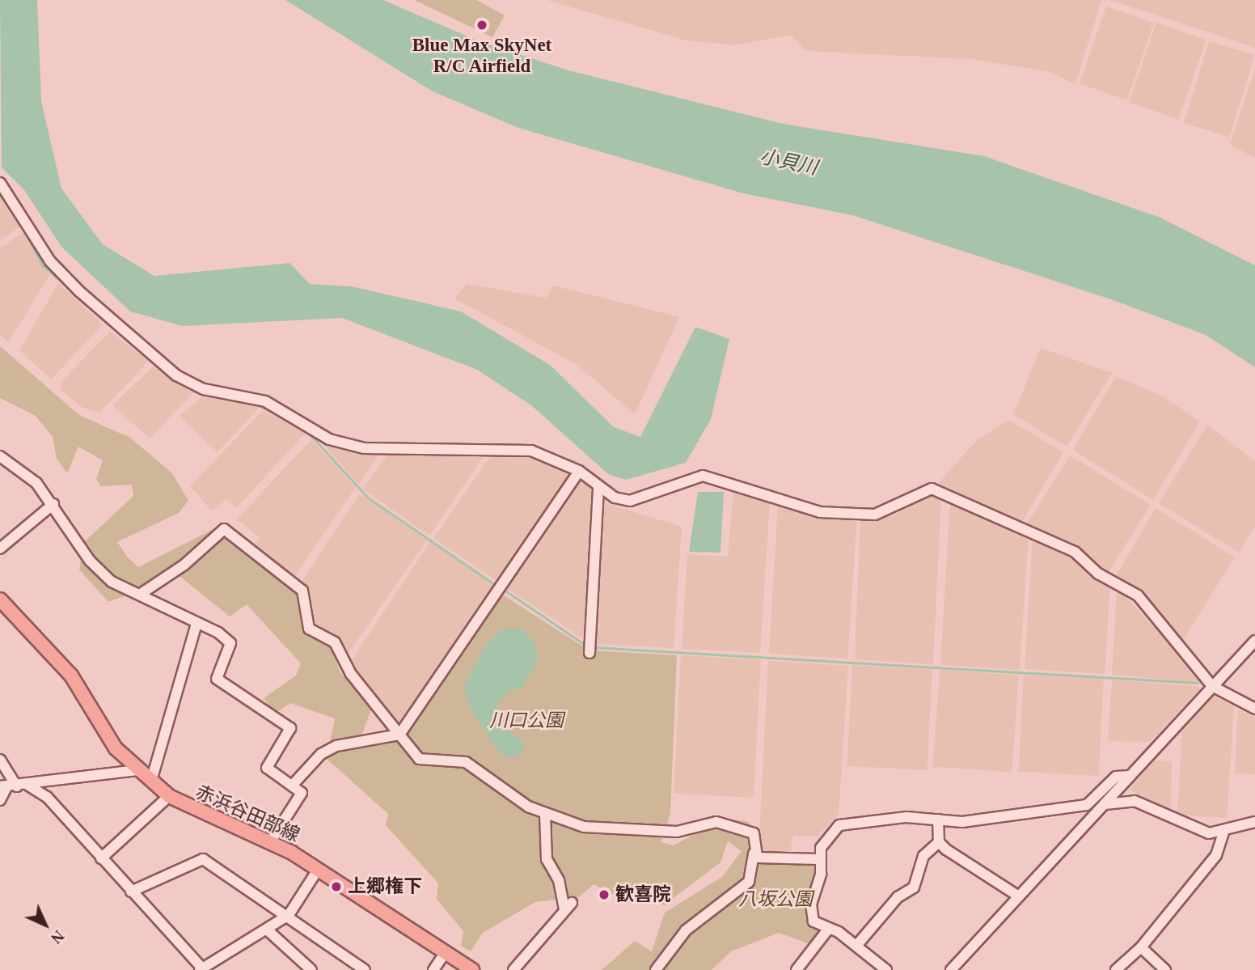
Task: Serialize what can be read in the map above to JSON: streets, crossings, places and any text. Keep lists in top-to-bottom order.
{
  "streets": {
    "main road": ["赤浜谷田部線"]
  },
  "water": ["小貝川"],
  "parks": ["川口公園", "八坂公園"],
  "places": ["Blue Max SkyNet R/C Airfield", "上郷権下", "歓喜院"],
  "north": "bottom right"
}
